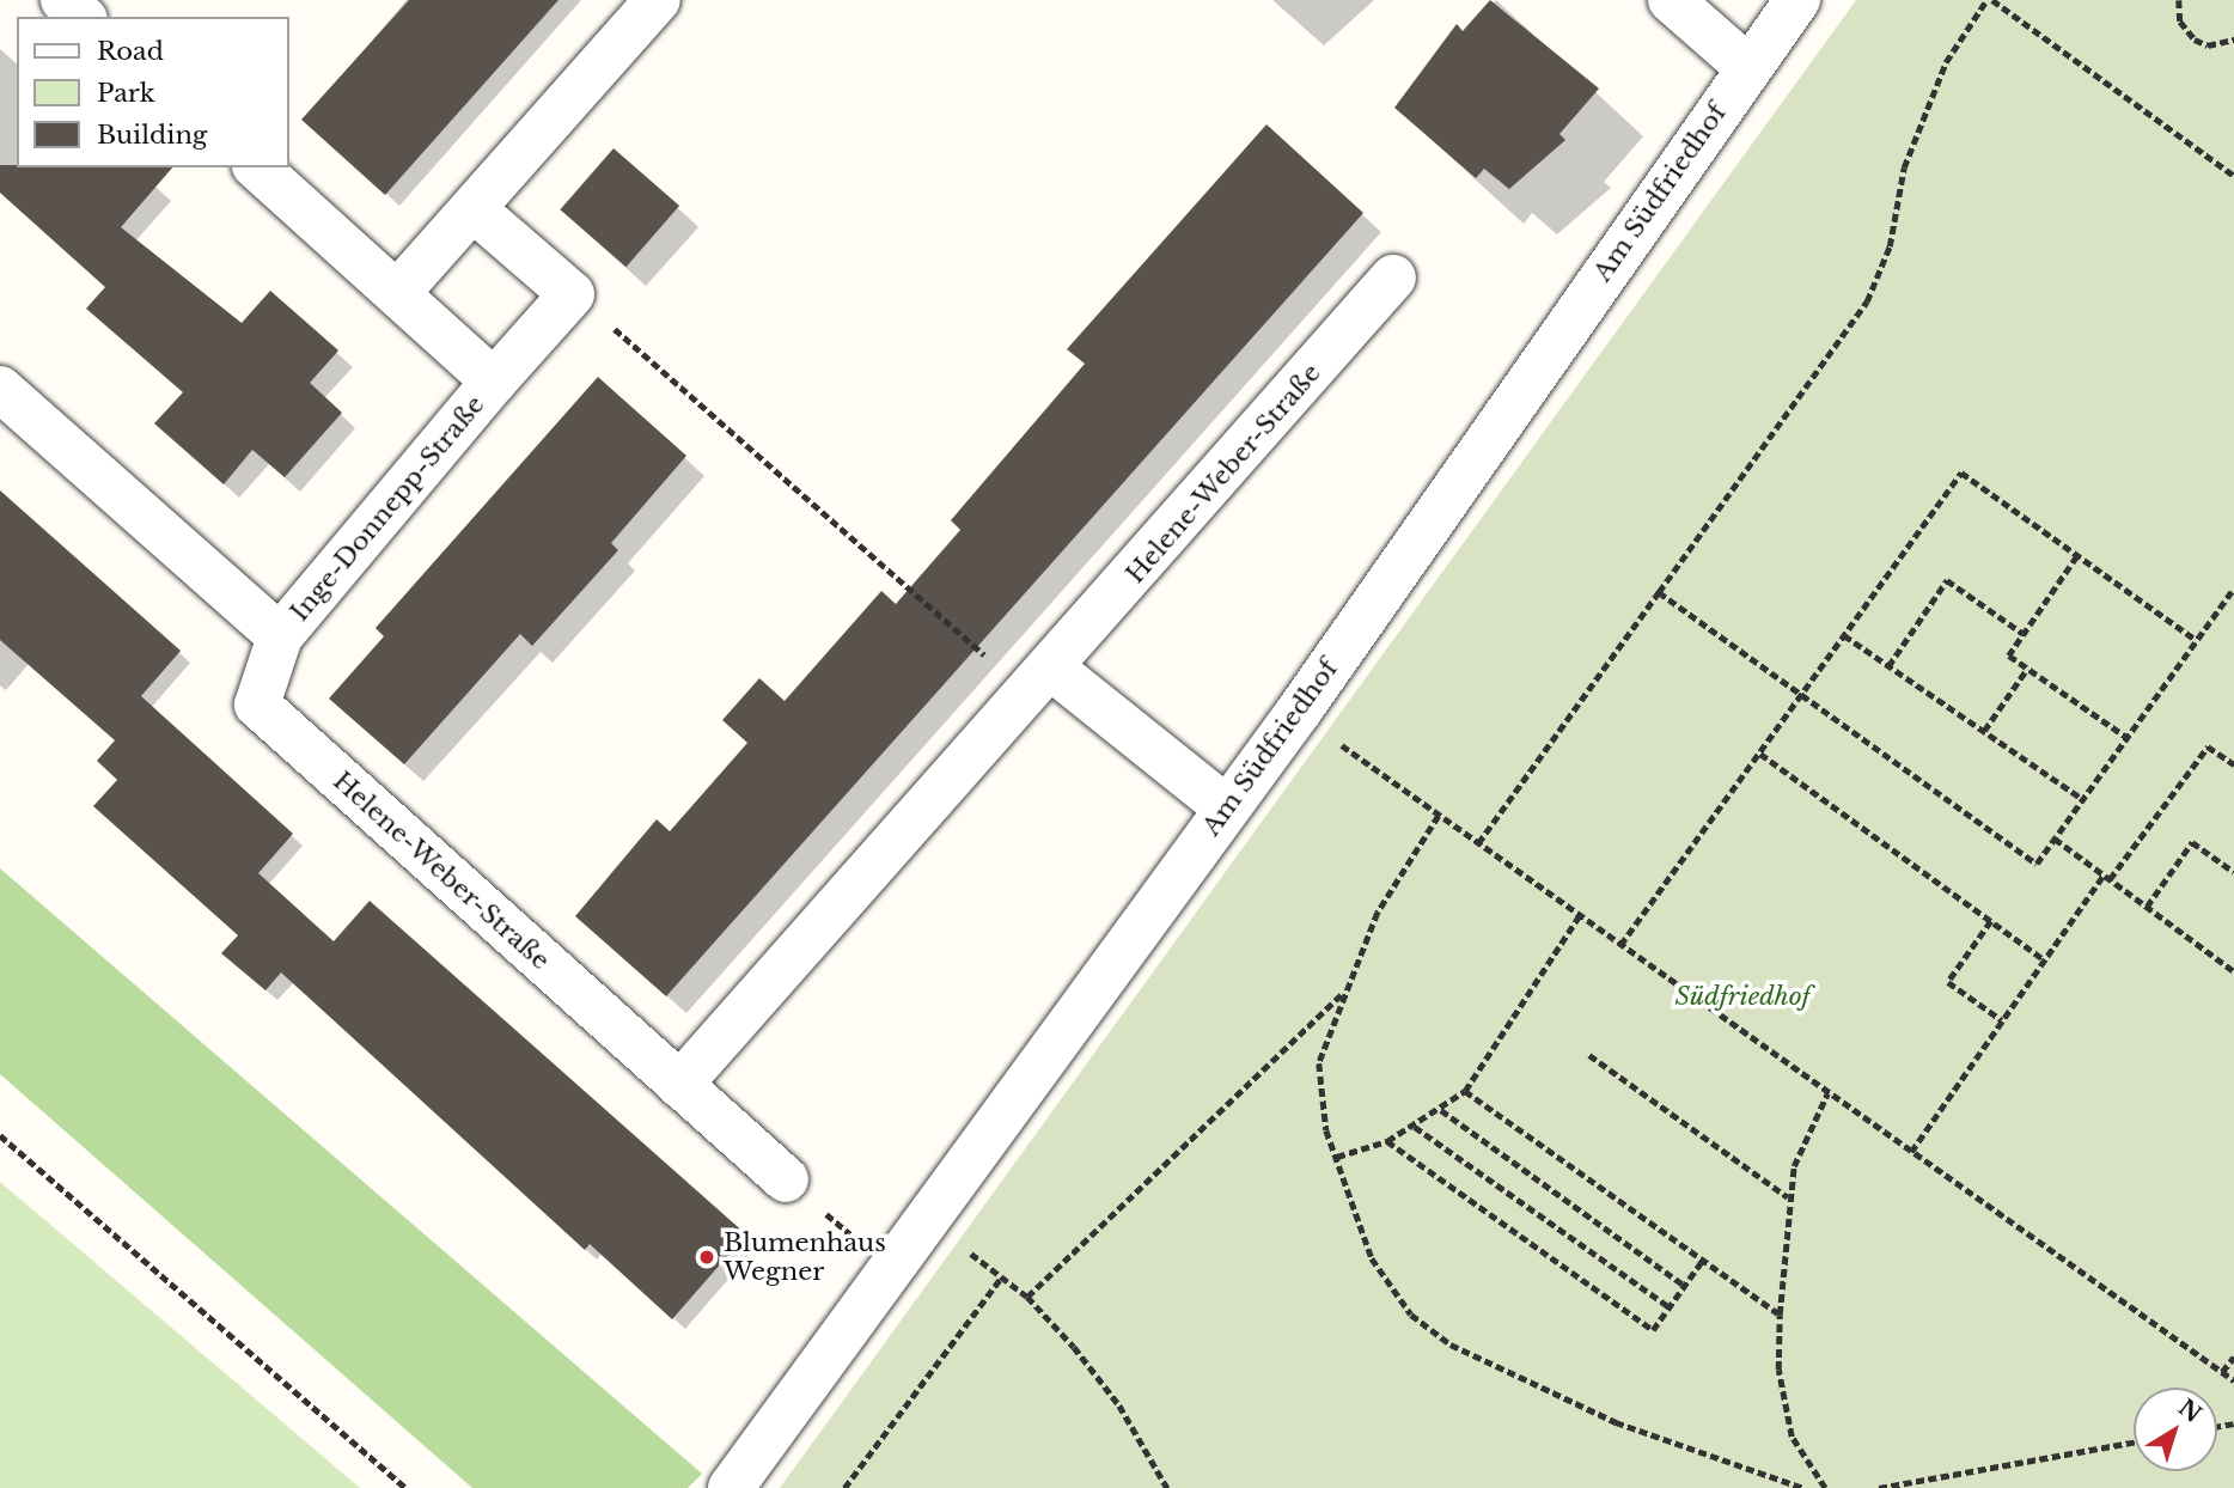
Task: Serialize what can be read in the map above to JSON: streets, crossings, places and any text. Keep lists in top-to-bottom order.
{
  "streets": {
    "street": ["Am Südfriedhof", "Helene-Weber-Straße", "Inge-Donnepp-Straße"]
  },
  "crossings": [
    ["Helene-Weber-Straße", "Inge-Donnepp-Straße"]
  ],
  "parks": ["Südfriedhof"],
  "places": ["Blumenhaus Wegner"],
  "legend": ["Road", "Park", "Building"],
  "north": "top right"
}
